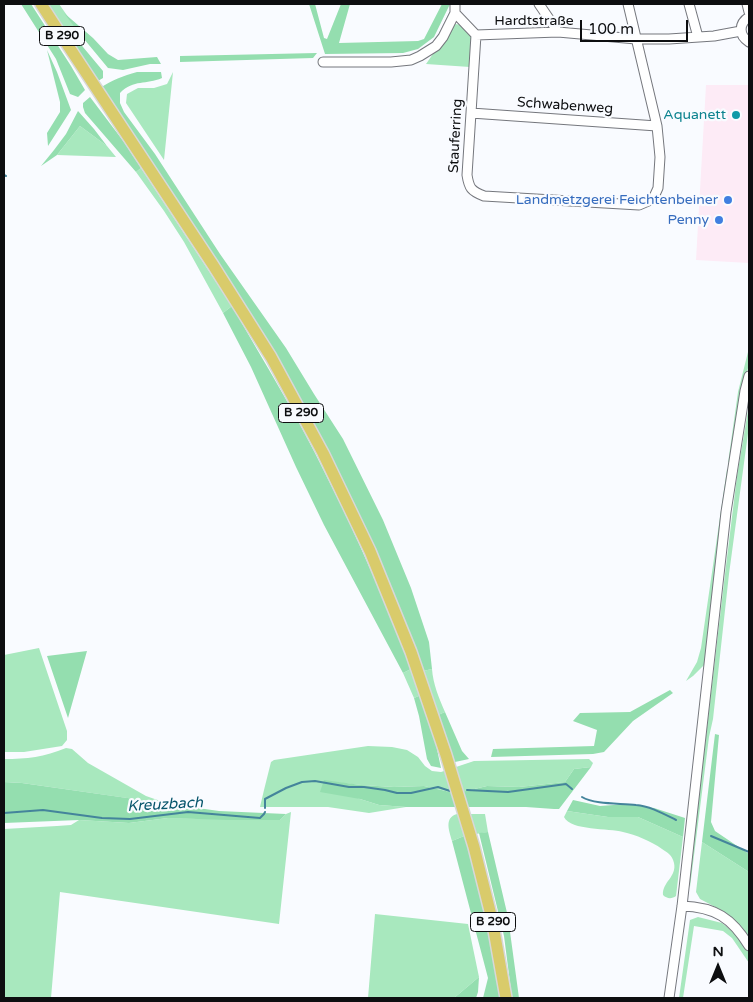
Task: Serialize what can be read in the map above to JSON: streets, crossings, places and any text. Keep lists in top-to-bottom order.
{
  "streets": {
    "main road": ["B 290"],
    "street": ["Hardtstraße", "Schwabenweg", "Stauferring"]
  },
  "crossings": [
    ["Hardtstraße", "Stauferring"],
    ["Schwabenweg", "Stauferring"]
  ],
  "water": ["Kreuzbach"],
  "places": ["Aquanett", "Landmetzgerei Feichtenbeiner", "Penny"],
  "scale_bar": "100 m",
  "north": "top"
}
